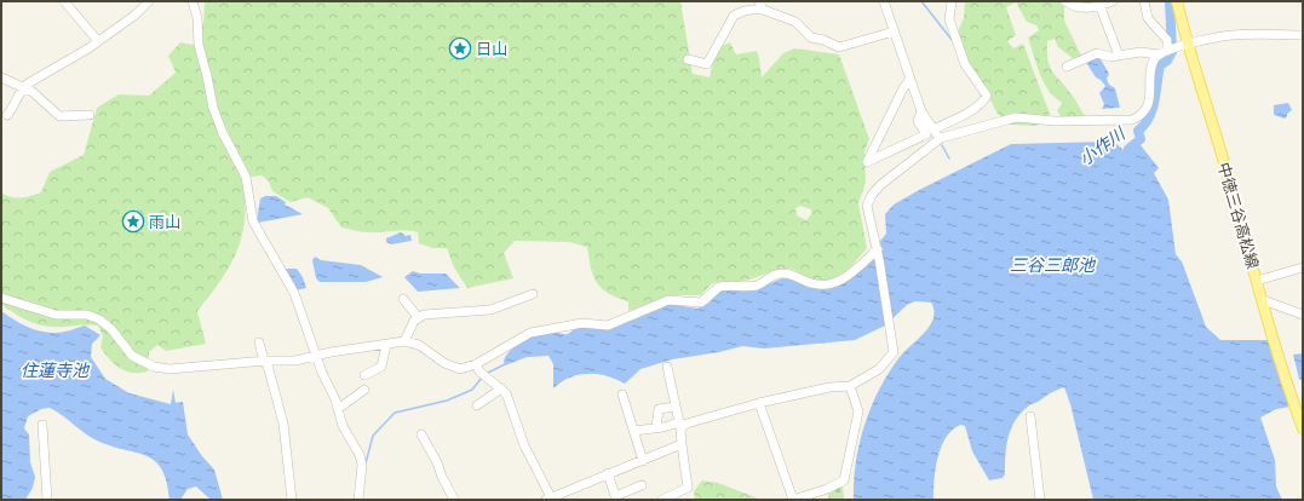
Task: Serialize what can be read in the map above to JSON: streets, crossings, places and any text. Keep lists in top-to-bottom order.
{
  "streets": {
    "main road": ["中徳三谷高松線"]
  },
  "water": ["小作川", "三谷三郎池", "住蓮寺池"],
  "places": {
    "place": ["日山", "雨山"]
  }
}
